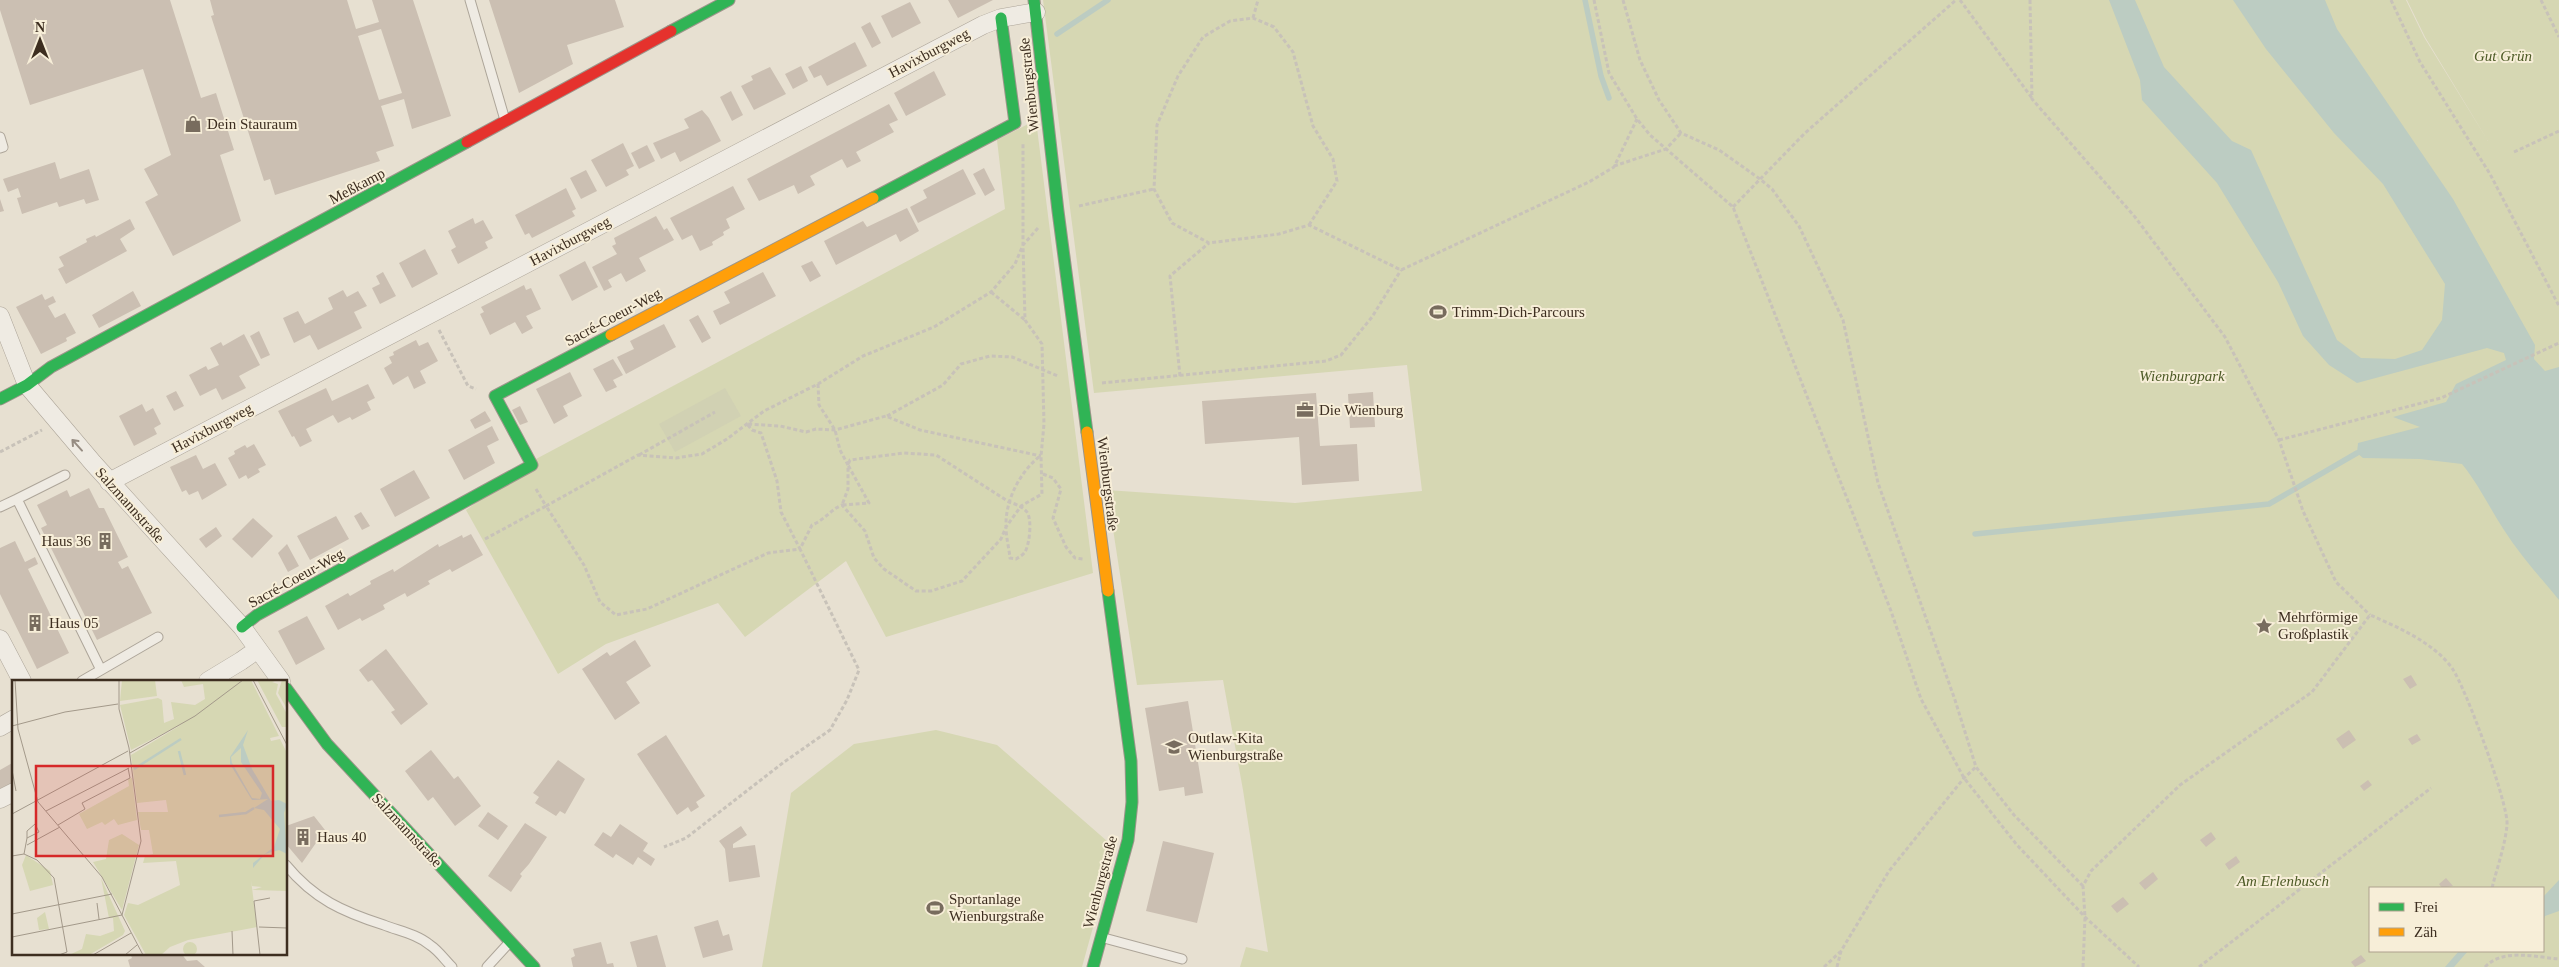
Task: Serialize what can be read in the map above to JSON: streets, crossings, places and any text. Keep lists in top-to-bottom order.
{
  "streets": {
    "street": [
      "Havixburgweg",
      "Wienburgstraße",
      "Meßkamp",
      "Sacré-Coeur-Weg",
      "Salzmannstraße"
    ]
  },
  "crossings": [
    ["Havixburgweg", "Wienburgstraße"],
    ["Havixburgweg", "Salzmannstraße"],
    ["Meßkamp", "Salzmannstraße"],
    ["Sacré-Coeur-Weg", "Salzmannstraße"]
  ],
  "parks": ["Gut Grün", "Wienburgpark", "Am Erlenbusch"],
  "places": {
    "shop": ["Dein Stauraum"],
    "sports": ["Trimm-Dich-Parcours", "Sportanlage Wienburgstraße"],
    "office": ["Die Wienburg"],
    "building": ["Haus 36", "Haus 05", "Haus 40"],
    "place": ["Mehrförmige Großplastik"],
    "school or university": ["Outlaw-Kita Wienburgstraße"]
  },
  "legend": ["Frei", "Zäh"],
  "north": "top"
}
